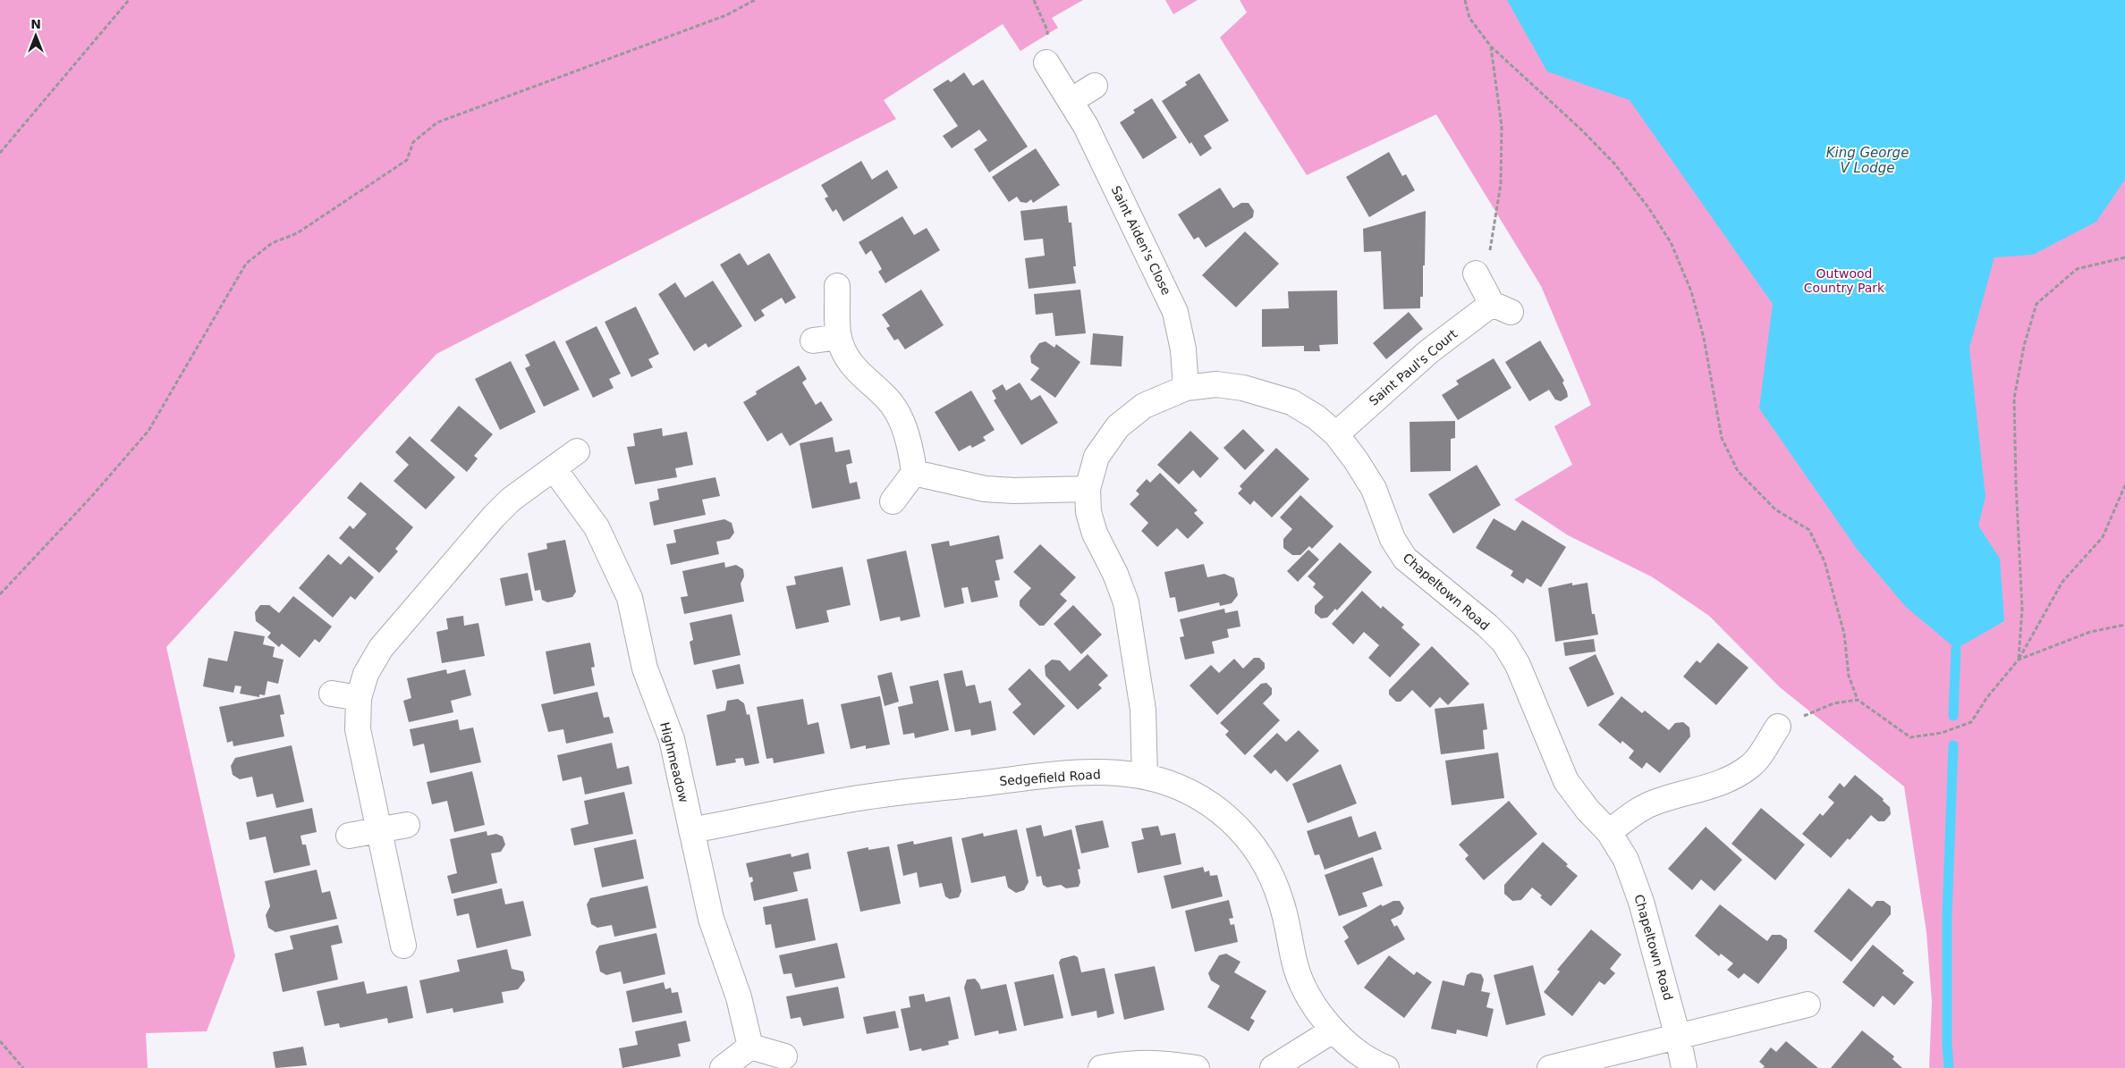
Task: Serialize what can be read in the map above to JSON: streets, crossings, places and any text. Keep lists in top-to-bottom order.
{
  "streets": {
    "street": [
      "Saint Aiden's Close",
      "Saint Paul's Court",
      "Chapeltown Road",
      "Highmeadow",
      "Sedgefield Road"
    ]
  },
  "crossings": [
    ["Saint Aiden's Close", "Chapeltown Road"],
    ["Saint Paul's Court", "Chapeltown Road"],
    ["Chapeltown Road", "Sedgefield Road"],
    ["Highmeadow", "Sedgefield Road"]
  ],
  "water": ["King George V Lodge"],
  "parks": ["Outwood Country Park"],
  "north": "top"
}
